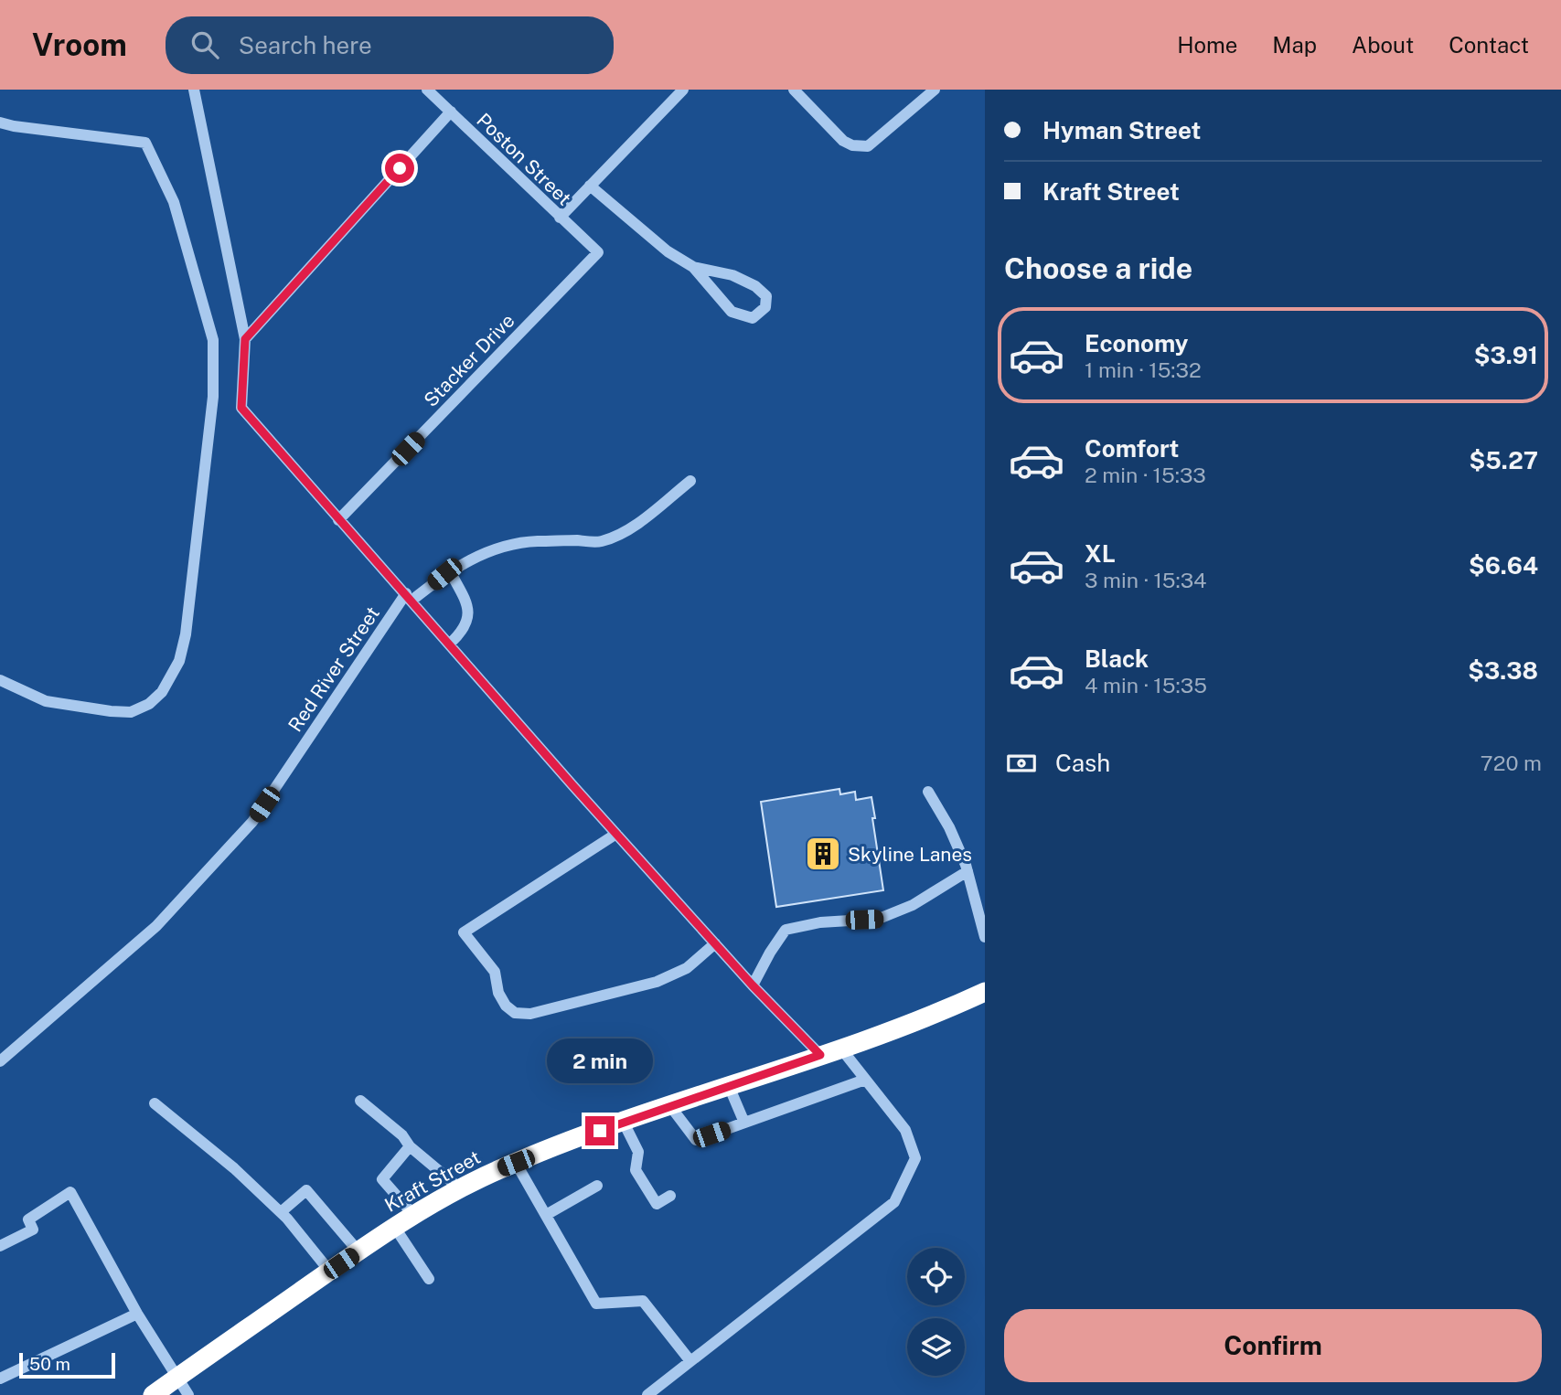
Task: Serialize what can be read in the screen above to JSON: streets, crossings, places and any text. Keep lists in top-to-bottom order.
{
  "streets": {
    "highway": ["Kraft Street"],
    "street": ["Poston Street", "Stacker Drive", "Red River Street"]
  },
  "crossings": [
    ["Poston Street", "Stacker Drive"]
  ],
  "places": {
    "building": ["Skyline Lanes"]
  },
  "scale_bar": "50 m",
  "page": {
    "header": "Vroom",
    "search": "Search here",
    "nav": [
      "Home",
      "Map",
      "About",
      "Contact"
    ],
    "banner": ["Hyman Street", "Kraft Street"],
    "heading": "Choose a ride",
    "list": [
      {
        "name": "Economy",
        "note": "1 min · 15:32",
        "value": "$3.91"
      },
      {
        "name": "Comfort",
        "note": "2 min · 15:33",
        "value": "$5.27"
      },
      {
        "name": "XL",
        "note": "3 min · 15:34",
        "value": "$6.64"
      },
      {
        "name": "Black",
        "note": "4 min · 15:35",
        "value": "$3.38"
      }
    ],
    "pay": ["Cash", "720 m"],
    "bubble": "2 min",
    "buttons": "Confirm",
    "scale": "50 m"
  }
}
